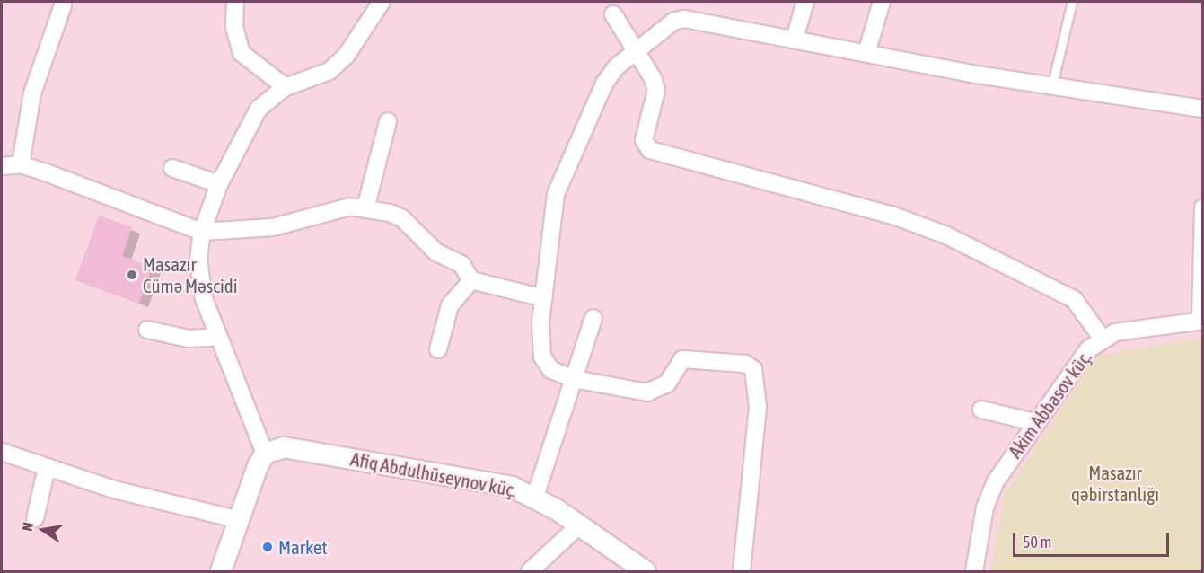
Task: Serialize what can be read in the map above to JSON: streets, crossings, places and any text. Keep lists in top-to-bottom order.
{
  "streets": {
    "street": ["Akim Abbasov küç.", "Afiq Abdulhüseynov küç."]
  },
  "parks": ["Masazır qəbirstanlığı"],
  "places": ["Masazır Cümə Məscidi", "Market"],
  "scale_bar": "50 m",
  "north": "left"
}
